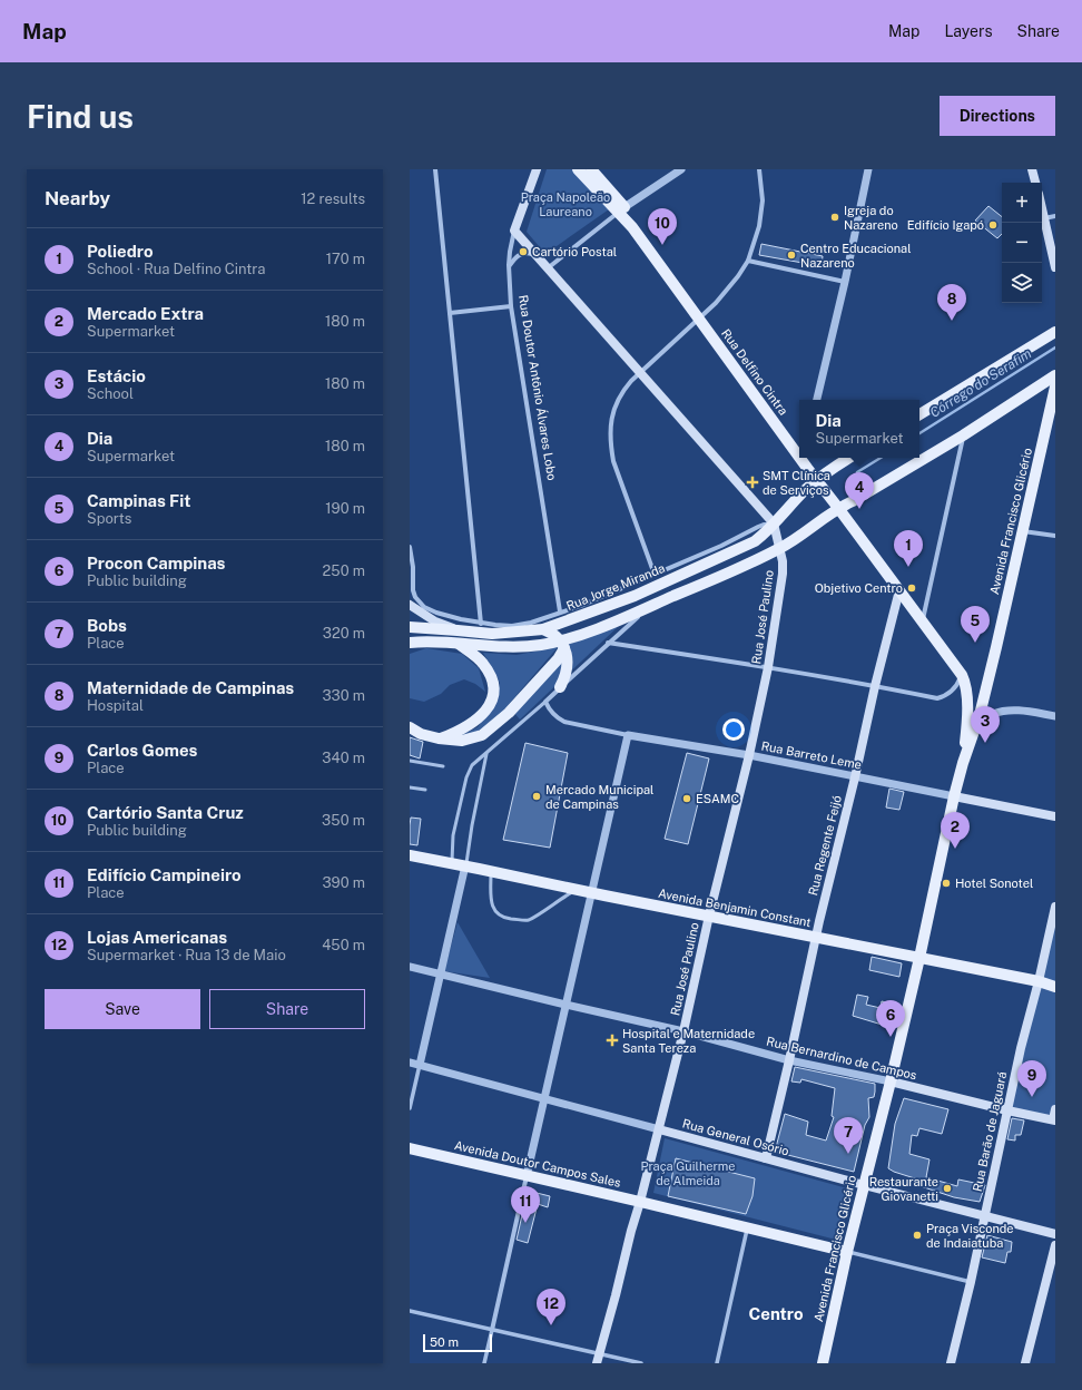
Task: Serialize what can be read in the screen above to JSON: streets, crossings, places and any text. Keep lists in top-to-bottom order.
{
  "streets": {
    "main road": [
      "Rua Delfino Cintra",
      "Rua Doutor Antônio Álvares Lobo",
      "Avenida Francisco Glicério",
      "Rua Jorge Miranda",
      "Rua José Paulino",
      "Rua Barreto Leme",
      "Rua Regente Feijó",
      "Avenida Benjamin Constant",
      "Rua Bernardino de Campos",
      "Rua Barão de Jaguará",
      "Rua General Osório",
      "Avenida Doutor Campos Sales"
    ]
  },
  "crossings": [
    ["Rua Delfino Cintra", "Avenida Francisco Glicério"],
    ["Rua Delfino Cintra", "Rua Regente Feijó"],
    ["Rua Doutor Antônio Álvares Lobo", "Rua Jorge Miranda"],
    ["Avenida Francisco Glicério", "Rua Barreto Leme"],
    ["Avenida Francisco Glicério", "Avenida Benjamin Constant"],
    ["Avenida Francisco Glicério", "Rua Bernardino de Campos"],
    ["Avenida Francisco Glicério", "Rua General Osório"],
    ["Avenida Francisco Glicério", "Avenida Doutor Campos Sales"],
    ["Rua Jorge Miranda", "Rua José Paulino"],
    ["Rua José Paulino", "Rua Barreto Leme"],
    ["Rua José Paulino", "Avenida Benjamin Constant"],
    ["Rua José Paulino", "Rua Bernardino de Campos"],
    ["Rua José Paulino", "Rua General Osório"],
    ["Rua José Paulino", "Avenida Doutor Campos Sales"],
    ["Rua Barreto Leme", "Rua Regente Feijó"],
    ["Rua Regente Feijó", "Avenida Benjamin Constant"],
    ["Rua Regente Feijó", "Rua Bernardino de Campos"],
    ["Rua Regente Feijó", "Rua General Osório"],
    ["Avenida Benjamin Constant", "Rua Barão de Jaguará"],
    ["Rua Bernardino de Campos", "Rua Barão de Jaguará"],
    ["Rua Barão de Jaguará", "Rua General Osório"],
    ["Rua Barão de Jaguará", "Avenida Doutor Campos Sales"]
  ],
  "districts": ["Centro"],
  "water": ["Córrego do Serafim"],
  "parks": ["Praça Napoleão Laureano", "Praça Guilherme de Almeida"],
  "places": {
    "other": [
      "Igreja do Nazareno",
      "Edifício Igapó",
      "Cartório Postal",
      "Centro Educacional Nazareno",
      "Objetivo Centro",
      "Mercado Municipal de Campinas",
      "ESAMC",
      "Hotel Sonotel",
      "Restaurante Giovanetti",
      "Praça Visconde de Indaiatuba"
    ],
    "health": ["SMT Clínica de Serviços", "Hospital e Maternidade Santa Tereza"]
  },
  "scale_bar": "50 m",
  "page": {
    "header": "Map",
    "nav": ["Map", "Layers", "Share"],
    "buttons": [
      "Directions",
      ["Save", "Share"]
    ],
    "title": "Find us",
    "heading": ["Nearby", "12 results"],
    "map_buttons": ["+", "−"],
    "pins": [
      "10",
      "8",
      "4",
      "1",
      "5",
      "3",
      "2",
      "6",
      "9",
      "7",
      "11",
      "12"
    ],
    "list": [
      {
        "mark": "1",
        "name": "Poliedro",
        "note": "School · Rua Delfino Cintra",
        "value": "170 m"
      },
      {
        "mark": "2",
        "name": "Mercado Extra",
        "note": "Supermarket",
        "value": "180 m"
      },
      {
        "mark": "3",
        "name": "Estácio",
        "note": "School",
        "value": "180 m"
      },
      {
        "mark": "4",
        "name": "Dia",
        "note": "Supermarket",
        "value": "180 m"
      },
      {
        "mark": "5",
        "name": "Campinas Fit",
        "note": "Sports",
        "value": "190 m"
      },
      {
        "mark": "6",
        "name": "Procon Campinas",
        "note": "Public building",
        "value": "250 m"
      },
      {
        "mark": "7",
        "name": "Bobs",
        "note": "Place",
        "value": "320 m"
      },
      {
        "mark": "8",
        "name": "Maternidade de Campinas",
        "note": "Hospital",
        "value": "330 m"
      },
      {
        "mark": "9",
        "name": "Carlos Gomes",
        "note": "Place",
        "value": "340 m"
      },
      {
        "mark": "10",
        "name": "Cartório Santa Cruz",
        "note": "Public building",
        "value": "350 m"
      },
      {
        "mark": "11",
        "name": "Edifício Campineiro",
        "note": "Place",
        "value": "390 m"
      },
      {
        "mark": "12",
        "name": "Lojas Americanas",
        "note": "Supermarket · Rua 13 de Maio",
        "value": "450 m"
      }
    ],
    "popup": ["Dia", "Supermarket"],
    "scale": "50 m"
  }
}
